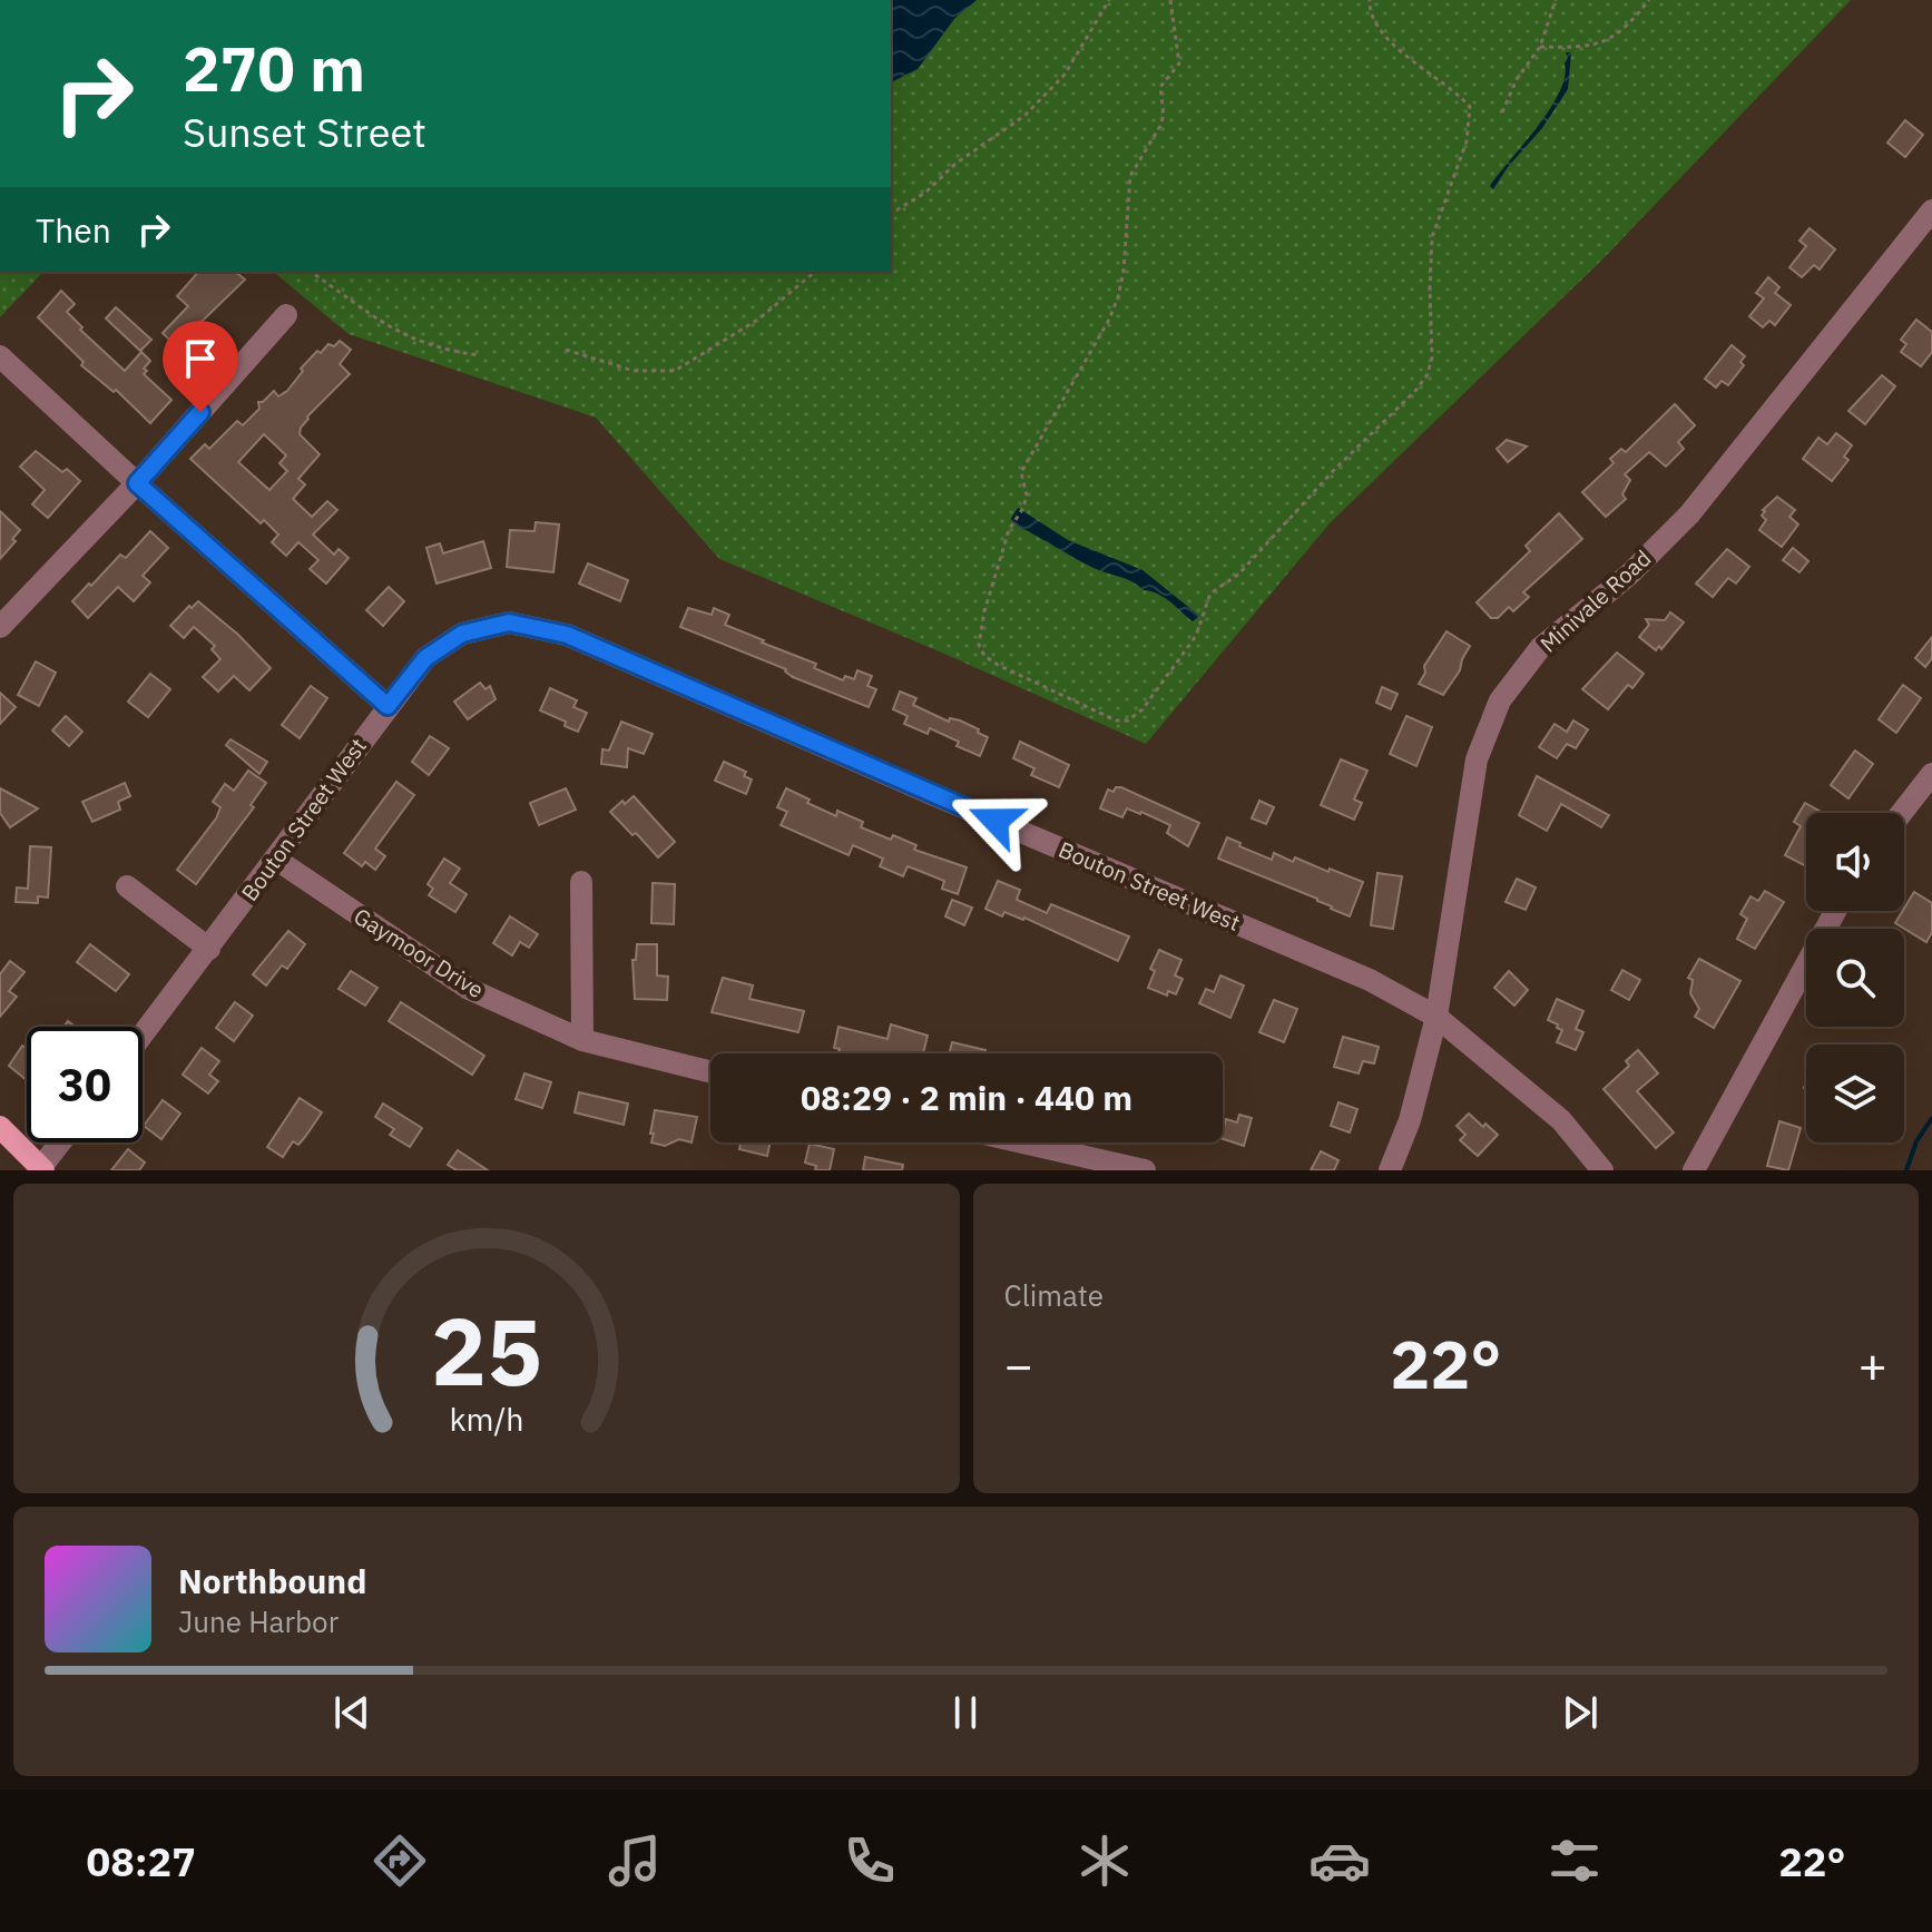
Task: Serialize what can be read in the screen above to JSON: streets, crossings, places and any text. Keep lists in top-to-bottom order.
{
  "streets": {
    "street": ["Minivale Road", "Bouton Street West", "Gaymoor Drive"]
  },
  "crossings": [
    ["Minivale Road", "Bouton Street West"],
    ["Bouton Street West", "Gaymoor Drive"]
  ],
  "page": {
    "turn": ["270 m", "Sunset Street"],
    "then": "Then",
    "limit": "30",
    "trip": "08:29 · 2 min · 440 m",
    "tile": "Climate",
    "heat": ["−", "22°", "+"],
    "song": ["Northbound", "June Harbor"],
    "tabs": ["08:27", "22°"],
    "gauge": ["25", "km/h"]
  }
}
